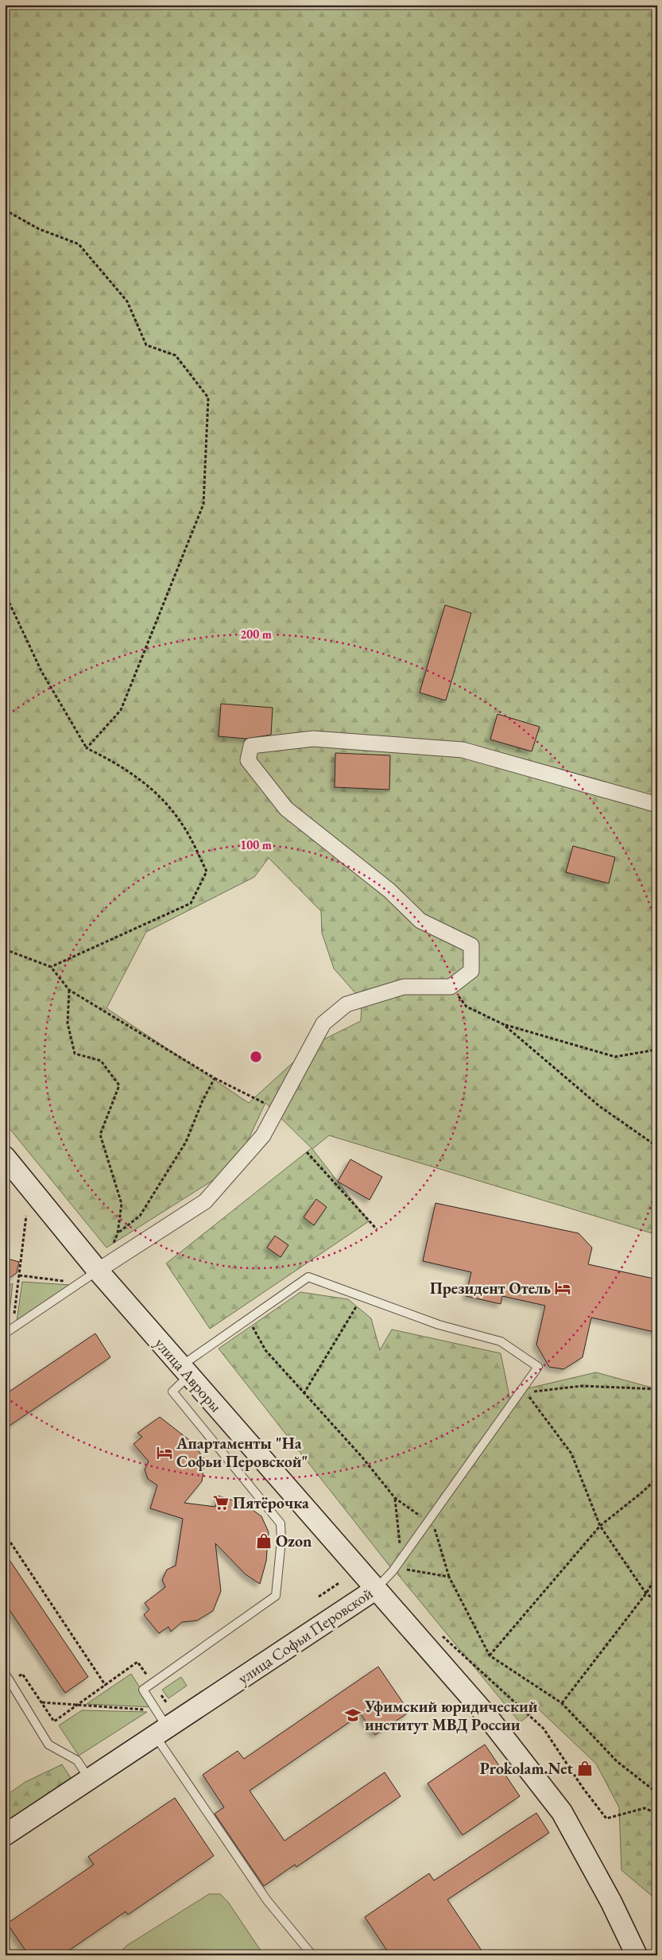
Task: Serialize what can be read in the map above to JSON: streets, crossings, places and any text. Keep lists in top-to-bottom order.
{
  "streets": {
    "street": ["улица Авроры", "улица Софьи Перовской"]
  },
  "crossings": [
    ["улица Авроры", "улица Софьи Перовской"]
  ],
  "places": {
    "hotel": ["Президент Отель", "Апартаменты \"На Софьи Перовской\""],
    "supermarket": ["Пятёрочка"],
    "shop": ["Ozon", "Prokolam.Net"],
    "school or university": ["Уфимский юридический институт МВД России"]
  },
  "rings": ["200 m", "100 m"]
}
